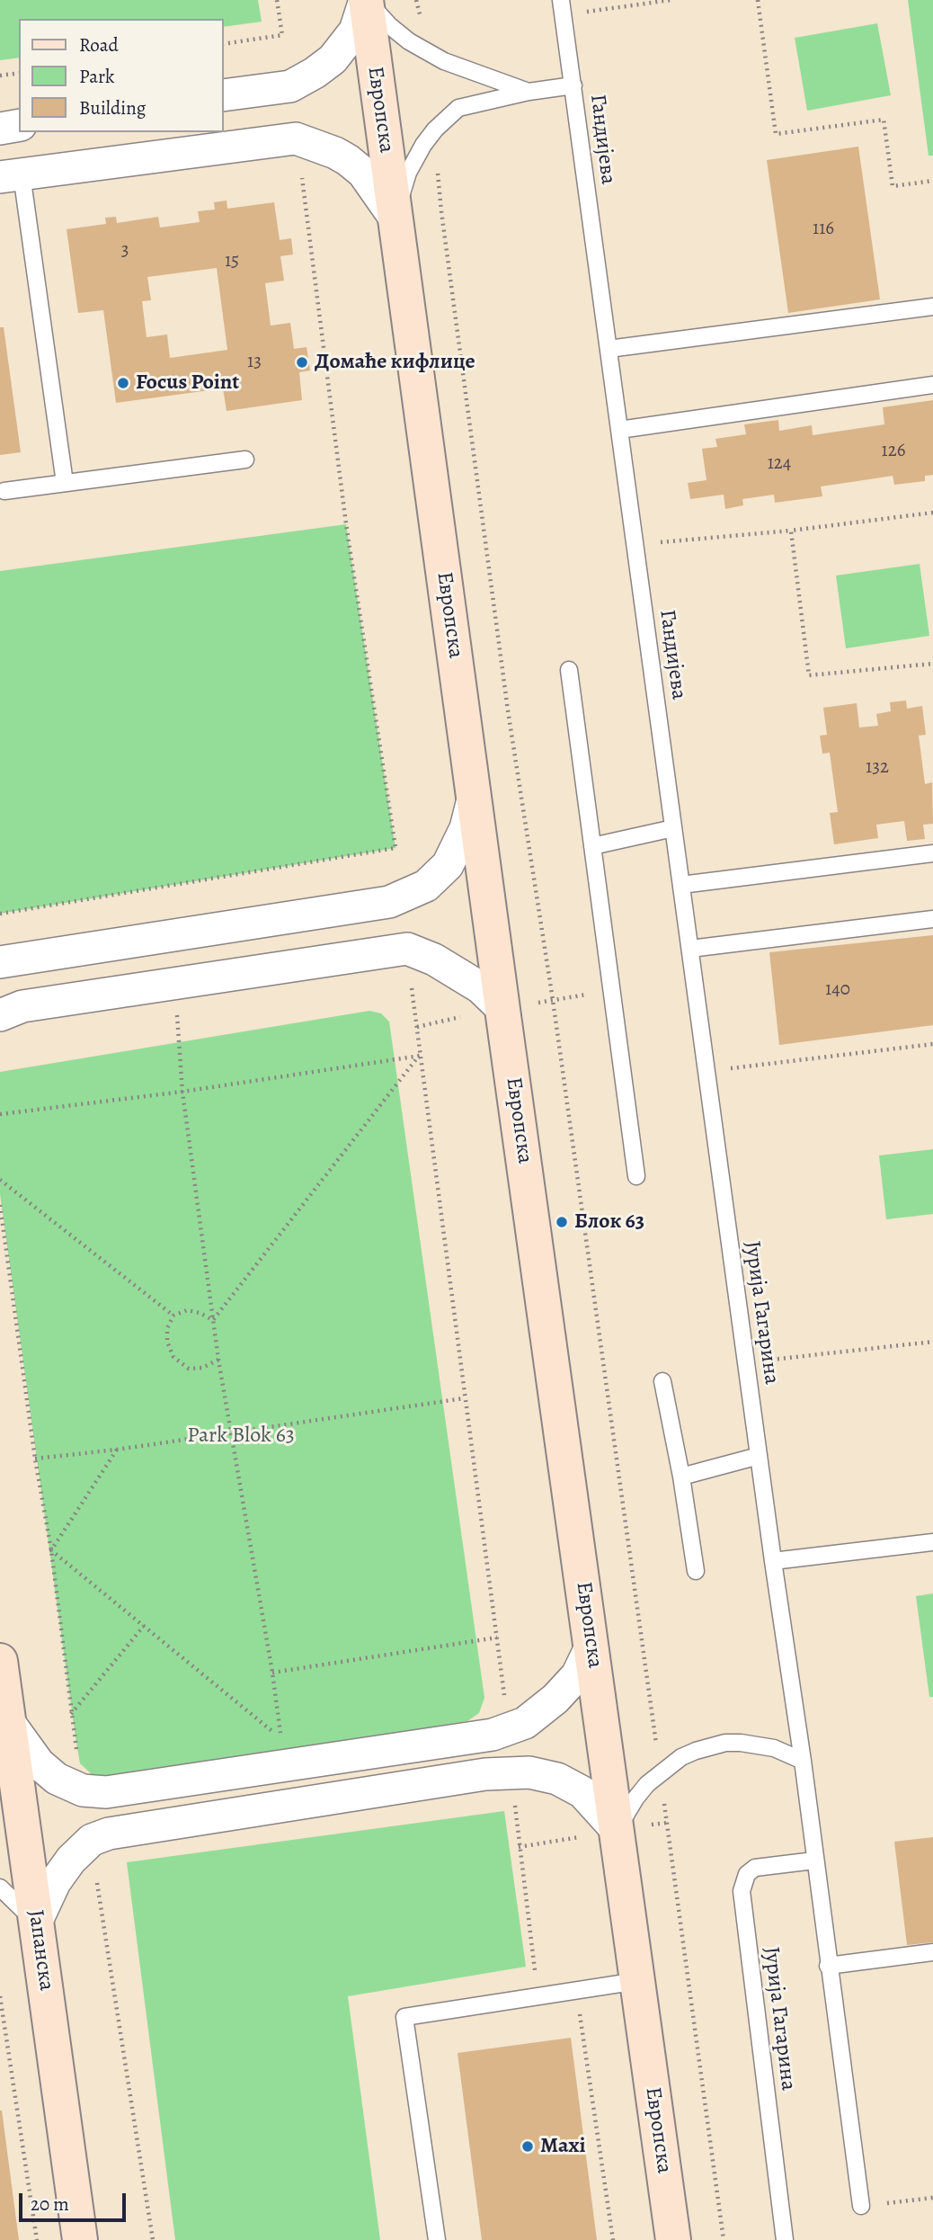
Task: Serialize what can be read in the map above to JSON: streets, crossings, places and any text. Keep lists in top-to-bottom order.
{
  "streets": {
    "street": ["Европска", "Јапанска"],
    "lane": ["Гандијева", "Јурија Гагарина"]
  },
  "crossings": [
    ["Европска", "Гандијева"],
    ["Гандијева", "Јурија Гагарина"]
  ],
  "parks": ["Park Blok 63"],
  "places": [
    "Домаће кифлице",
    "Focus Point",
    "Блок 63",
    "Maxi"
  ],
  "house_numbers": [
    "116",
    "3",
    "15",
    "13",
    "126",
    "124",
    "132",
    "140"
  ],
  "legend": ["Road", "Park", "Building"],
  "scale_bar": "20 m"
}
